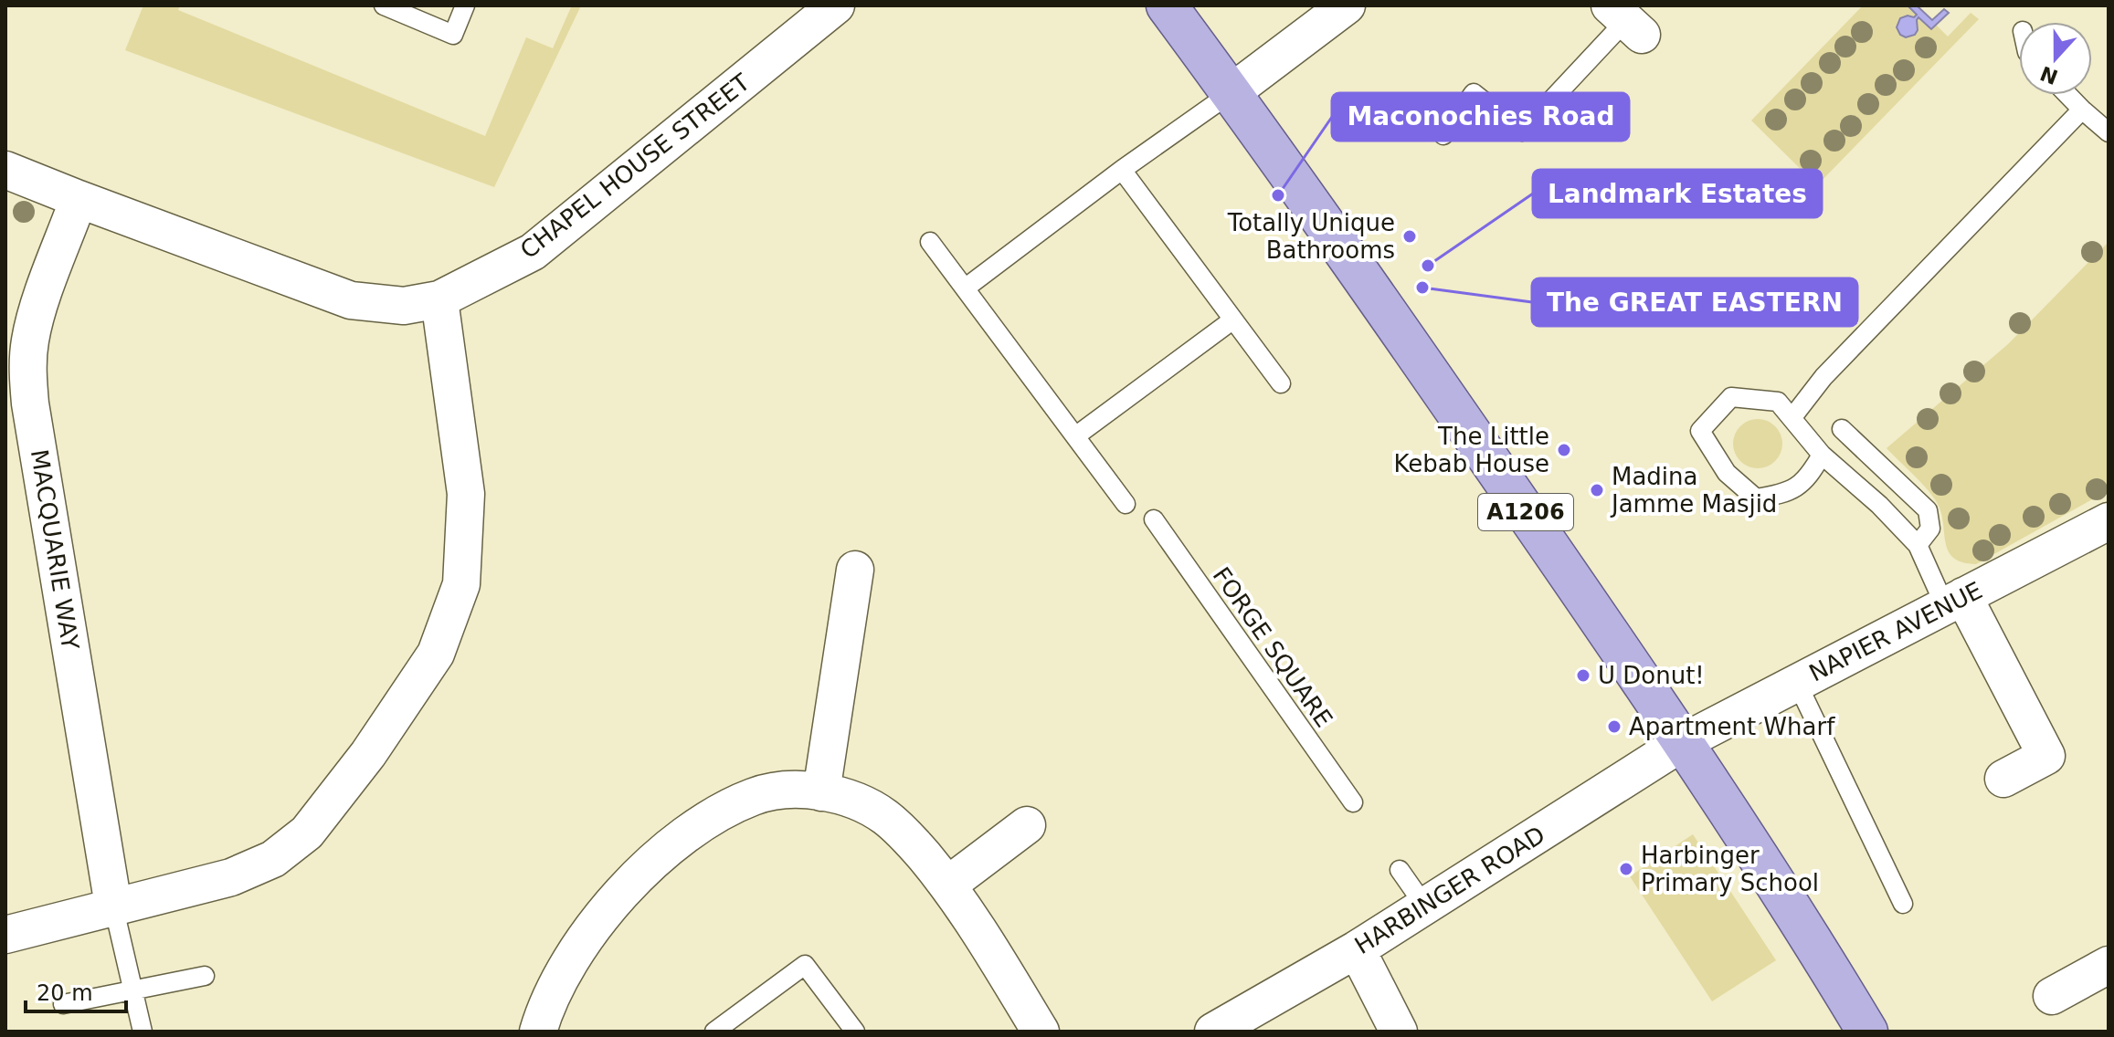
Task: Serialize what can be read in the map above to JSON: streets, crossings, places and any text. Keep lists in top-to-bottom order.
{
  "streets": {
    "main road": ["A1206"],
    "street": [
      "CHAPEL HOUSE STREET",
      "MACQUARIE WAY",
      "NAPIER AVENUE",
      "HARBINGER ROAD"
    ],
    "lane": ["FORGE SQUARE"]
  },
  "crossings": [
    ["CHAPEL HOUSE STREET", "MACQUARIE WAY"],
    ["A1206", "NAPIER AVENUE"],
    ["A1206", "HARBINGER ROAD"],
    ["NAPIER AVENUE", "HARBINGER ROAD"]
  ],
  "places": [
    "Maconochies Road",
    "Totally Unique Bathrooms",
    "Landmark Estates",
    "The GREAT EASTERN",
    "The Little Kebab House",
    "Madina Jamme Masjid",
    "U Donut!",
    "Apartment Wharf",
    "Harbinger Primary School"
  ],
  "scale_bar": "20 m",
  "north": "bottom"
}
